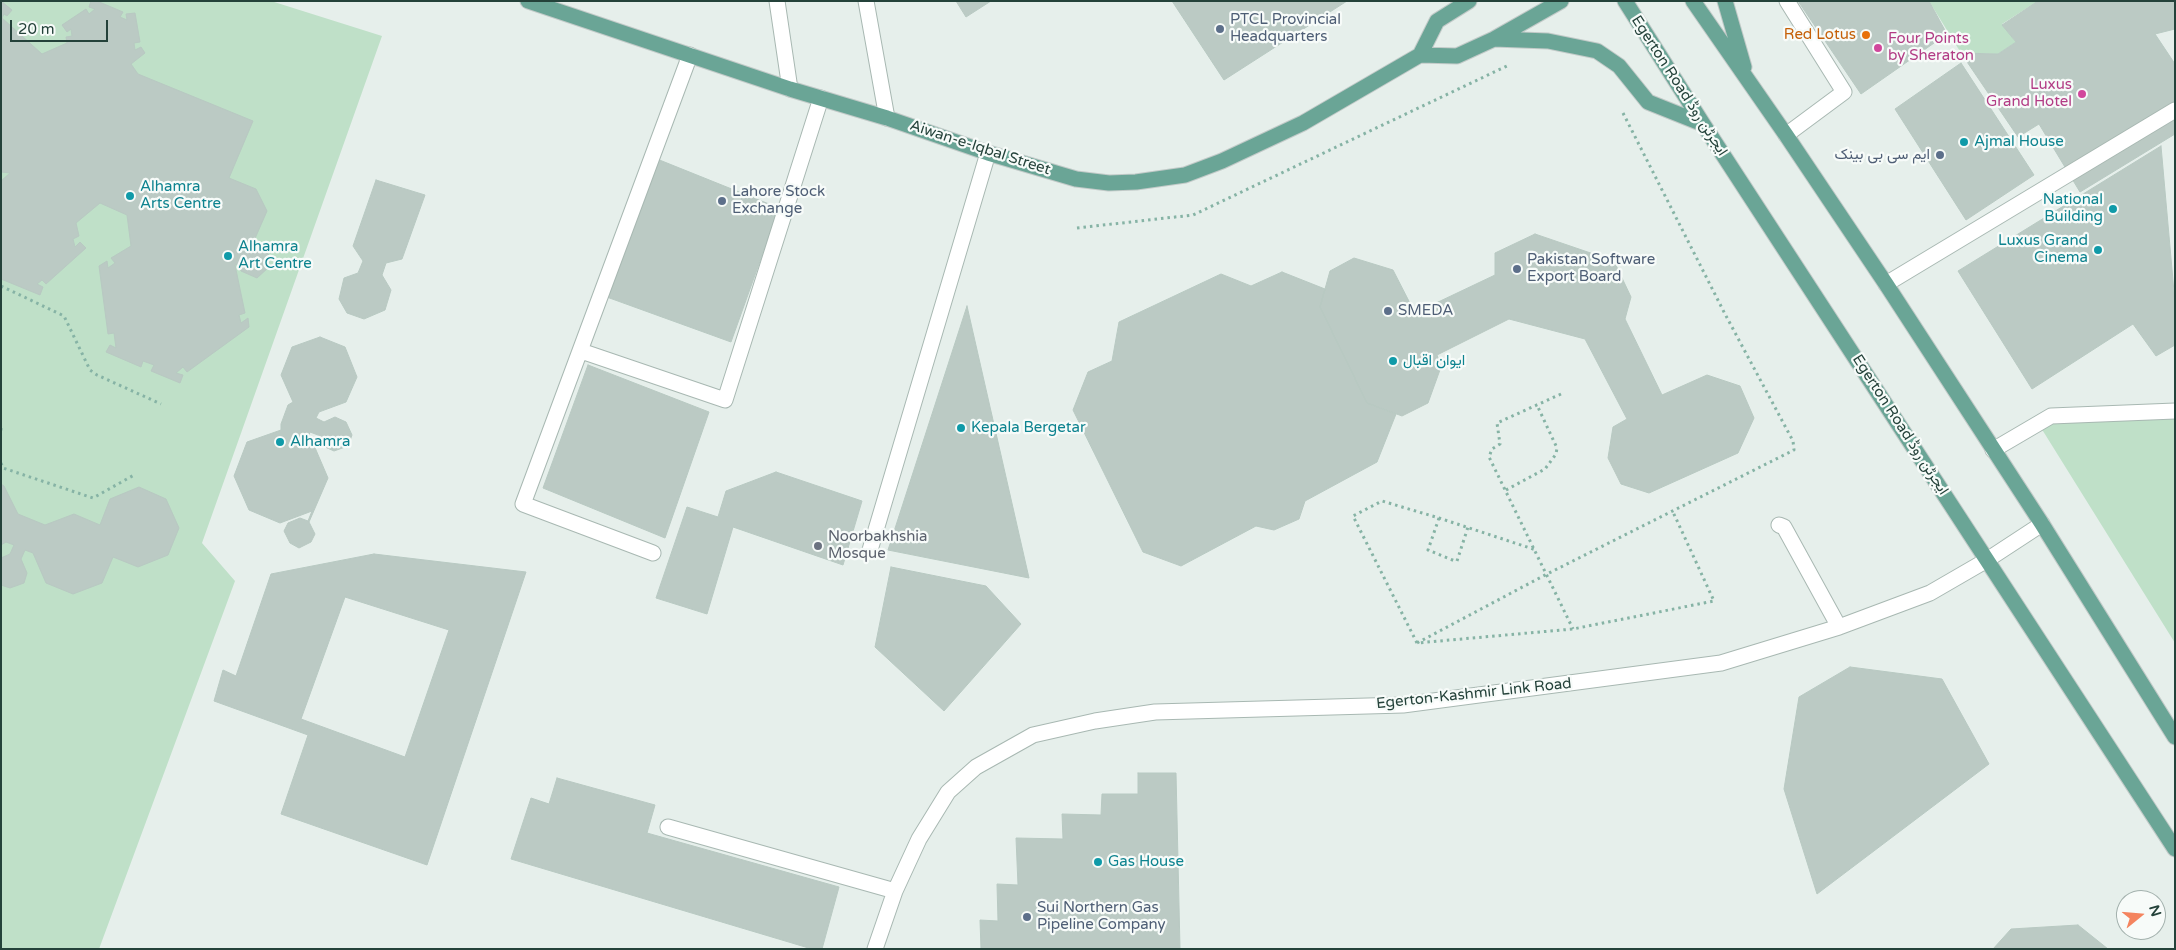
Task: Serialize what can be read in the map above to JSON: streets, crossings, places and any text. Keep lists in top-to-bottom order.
{
  "streets": {
    "main road": ["Egerton Road ایجرٹن روڈ", "Aiwan-e-Iqbal Street"],
    "street": ["Egerton-Kashmir Link Road"]
  },
  "crossings": [
    ["Egerton Road ایجرٹن روڈ", "Egerton-Kashmir Link Road"]
  ],
  "places": [
    "PTCL Provincial Headquarters",
    "Red Lotus",
    "Four Points by Sheraton",
    "Luxus Grand Hotel",
    "Ajmal House",
    "ایم سی بی بینک",
    "Alhamra Arts Centre",
    "Lahore Stock Exchange",
    "National Building",
    "Luxus Grand Cinema",
    "Alhamra Art Centre",
    "Pakistan Software Export Board",
    "SMEDA",
    "ایوان اقبال",
    "Kepala Bergetar",
    "Alhamra",
    "Noorbakhshia Mosque",
    "Gas House",
    "Sui Northern Gas Pipeline Company"
  ],
  "scale_bar": "20 m",
  "north": "right"
}
